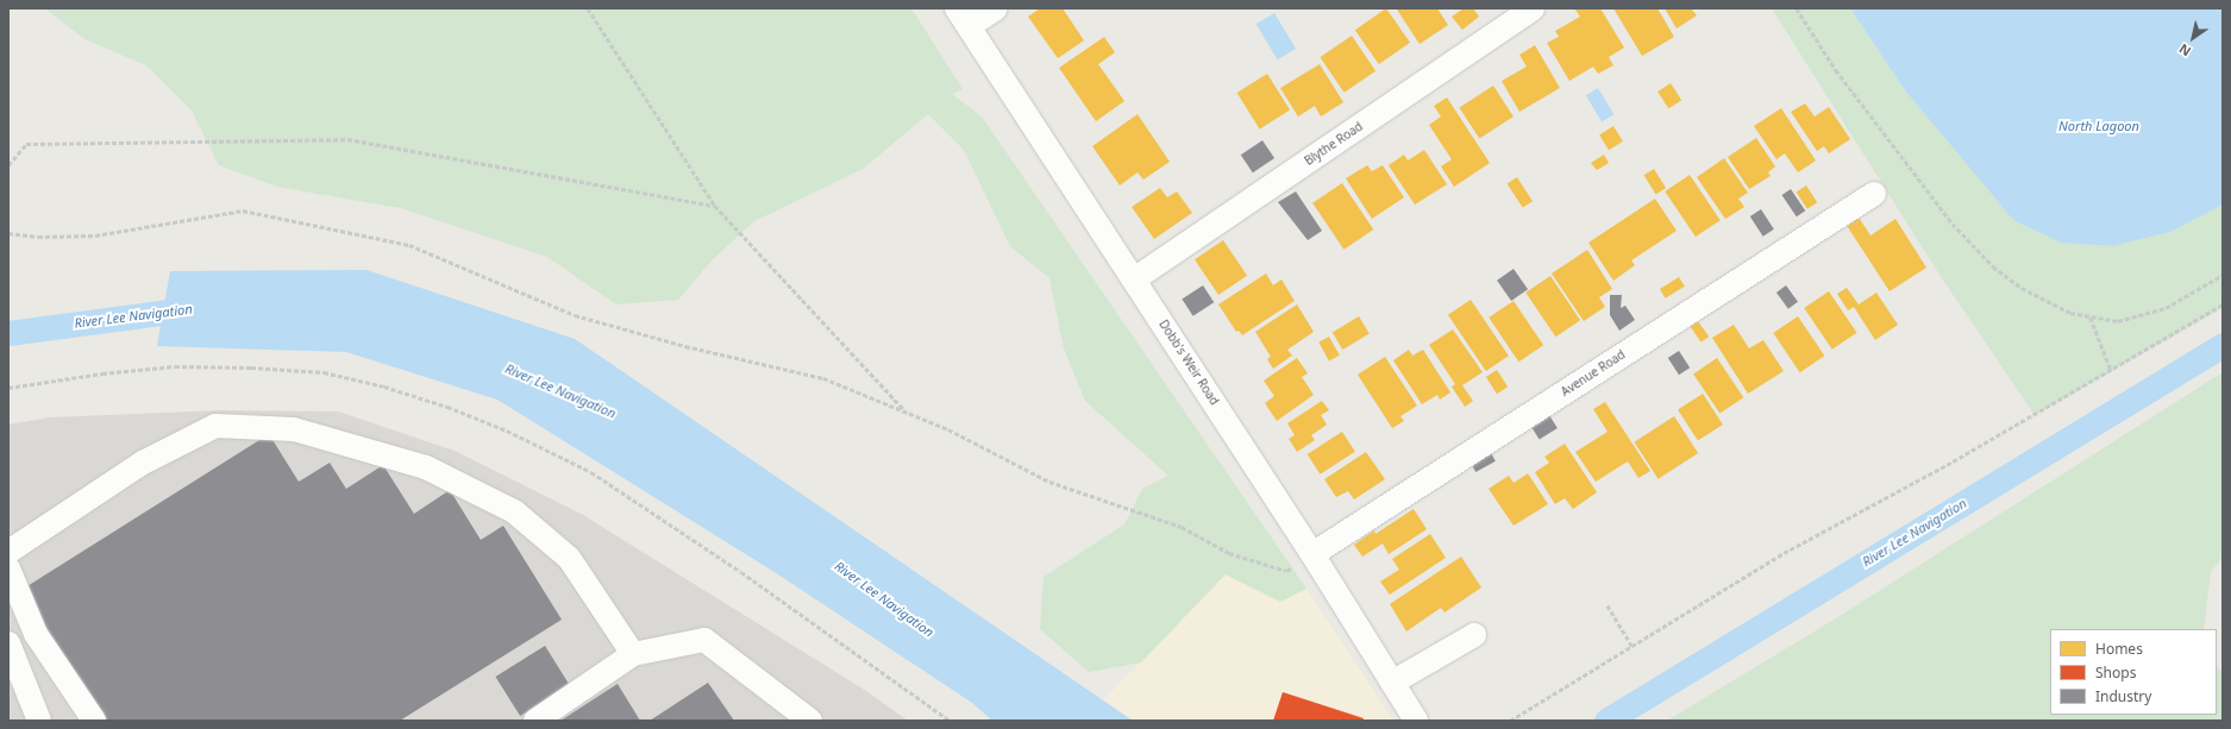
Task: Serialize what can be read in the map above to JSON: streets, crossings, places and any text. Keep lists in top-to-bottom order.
{
  "streets": {
    "street": ["Blythe Road", "Dobb's Weir Road", "Avenue Road"]
  },
  "crossings": [
    ["Blythe Road", "Dobb's Weir Road"],
    ["Dobb's Weir Road", "Avenue Road"]
  ],
  "water": ["North Lagoon", "River Lee Navigation"],
  "legend": ["Homes", "Shops", "Industry"],
  "north": "bottom left"
}
